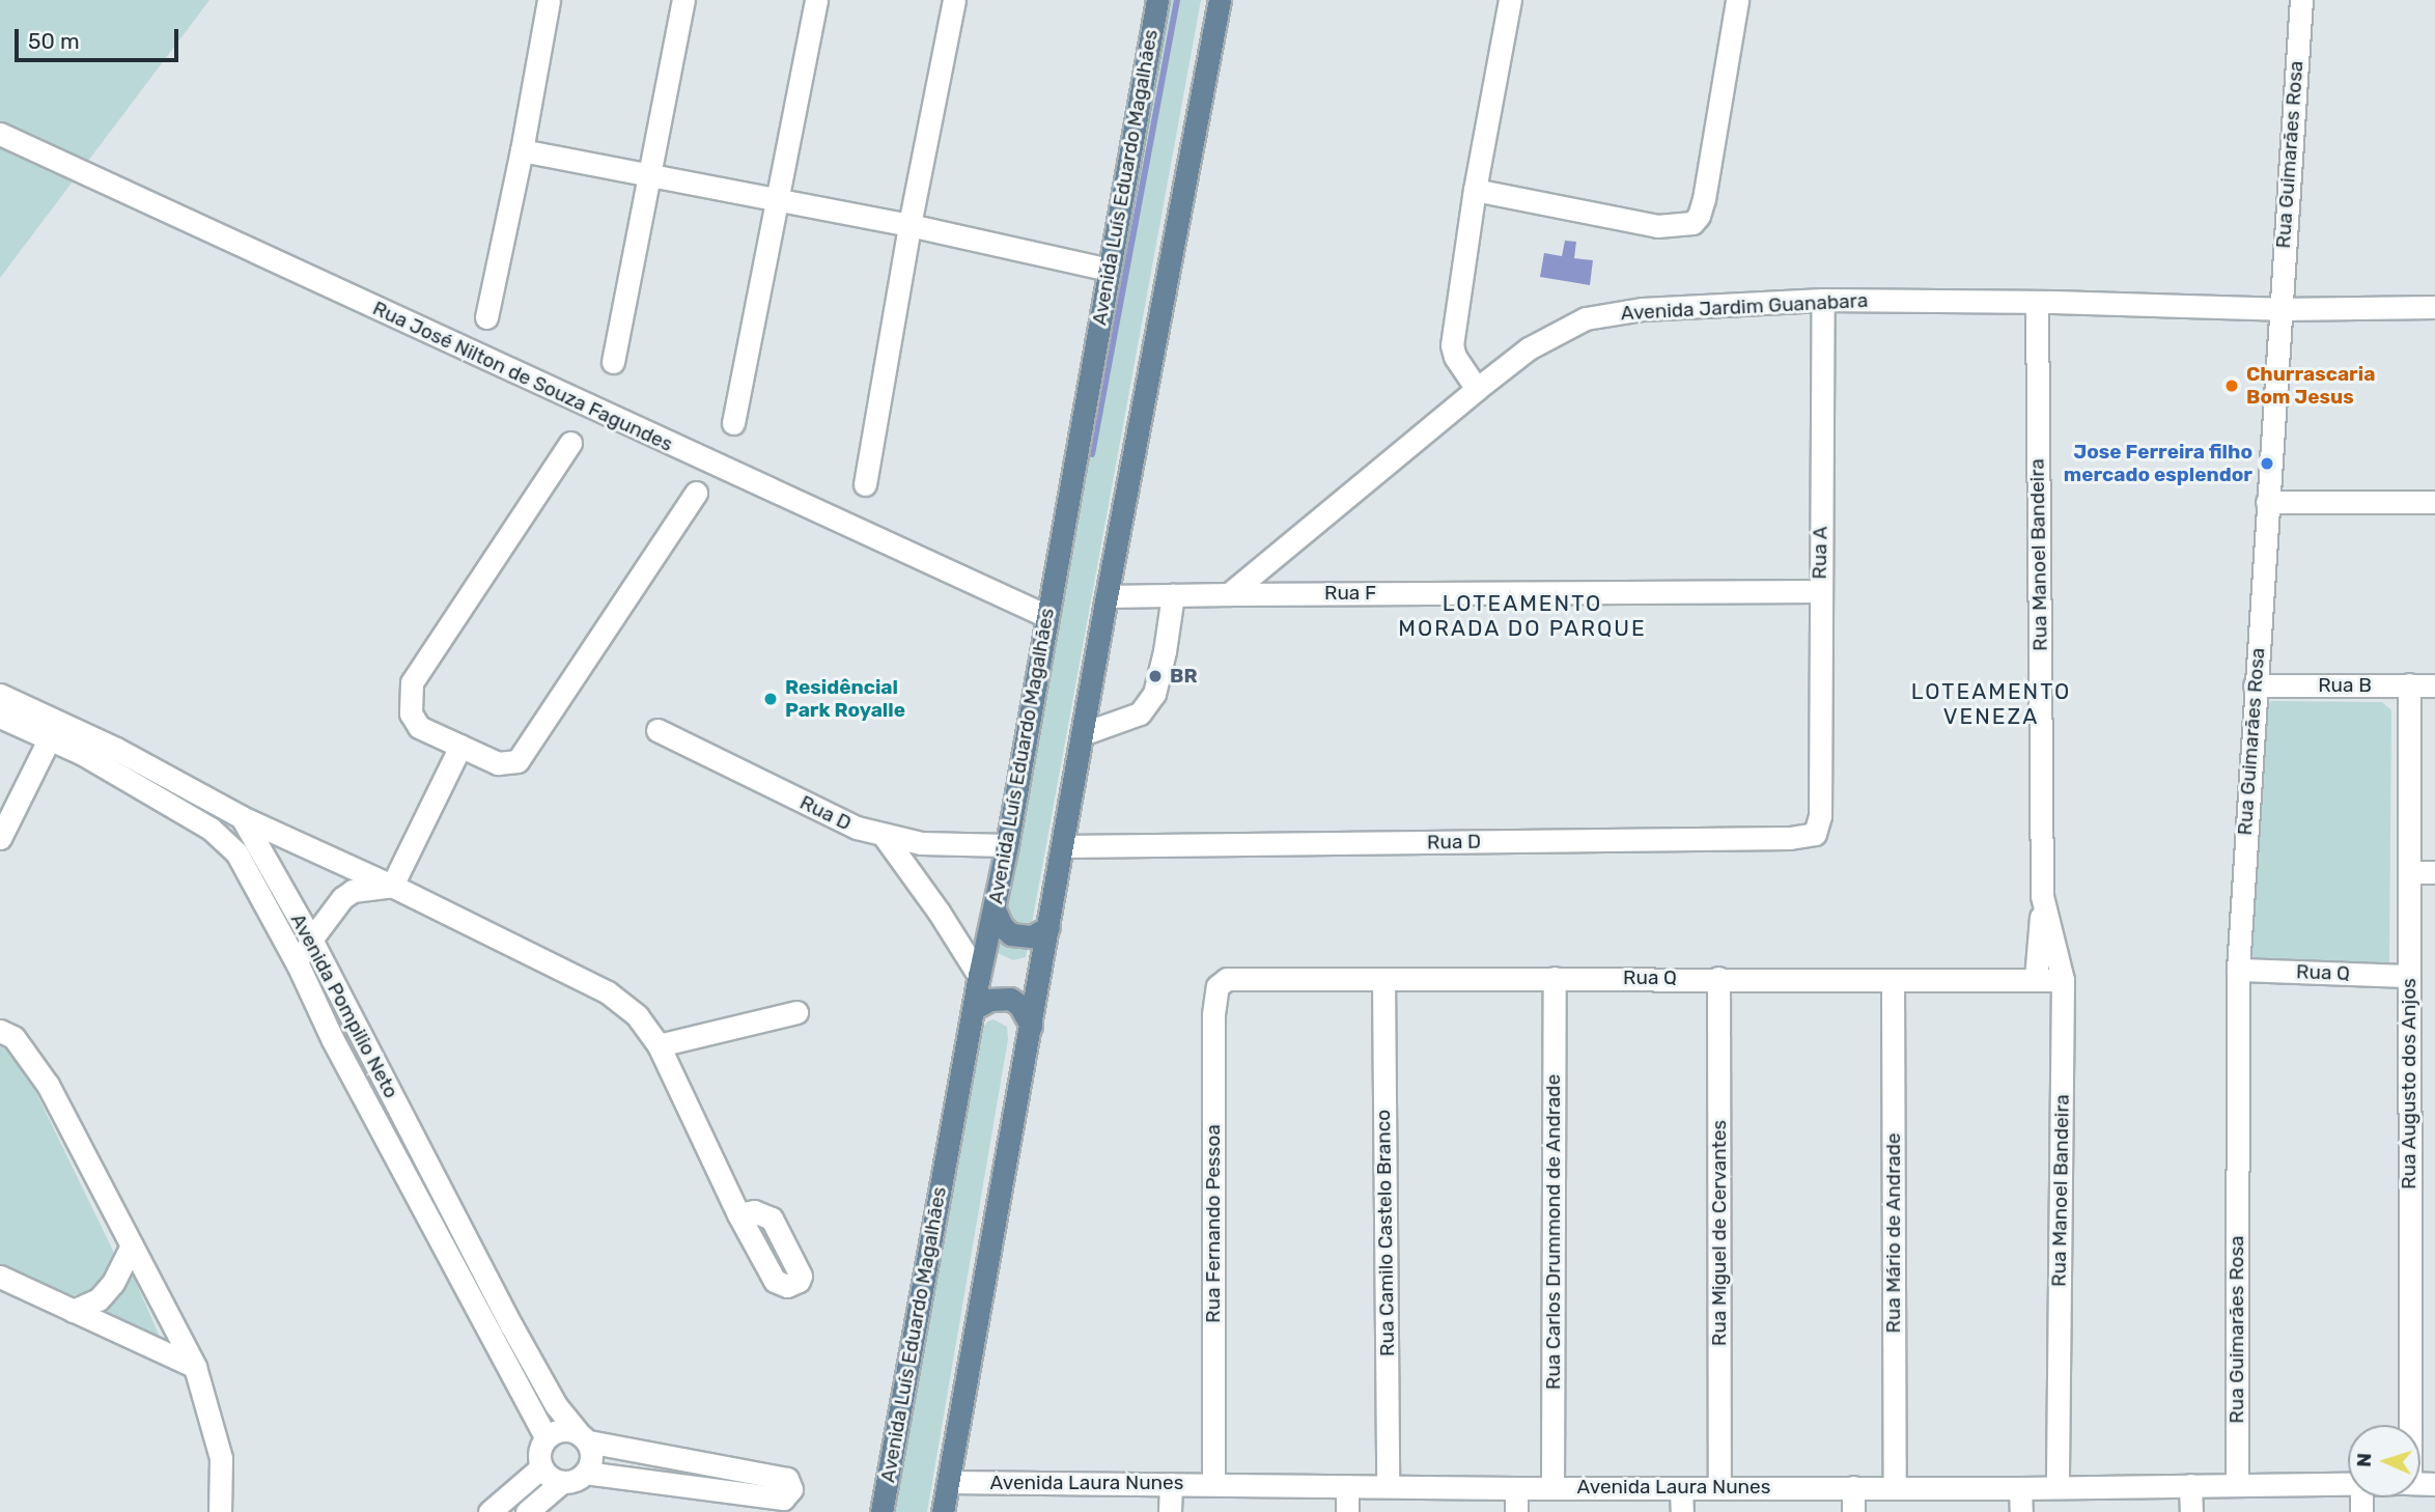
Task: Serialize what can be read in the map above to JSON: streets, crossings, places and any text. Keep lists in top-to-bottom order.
{
  "streets": {
    "main road": ["Avenida Luís Eduardo Magalhães"],
    "street": [
      "Rua Guimarães Rosa",
      "Avenida Jardim Guanabara",
      "Rua José Nilton de Souza Fagundes",
      "Rua A",
      "Rua Manoel Bandeira",
      "Rua F",
      "Rua B",
      "Rua D",
      "Rua Q",
      "Avenida Pompilio Neto",
      "Rua Augusto dos Anjos",
      "Rua Fernando Pessoa",
      "Rua Carlos Drummond de Andrade",
      "Rua Camilo Castelo Branco",
      "Rua Miguel de Cervantes",
      "Rua Mário de Andrade",
      "Avenida Laura Nunes"
    ]
  },
  "crossings": [
    ["Rua Guimarães Rosa", "Avenida Jardim Guanabara"],
    ["Rua Guimarães Rosa", "Rua B"],
    ["Rua Guimarães Rosa", "Rua Q"],
    ["Rua Guimarães Rosa", "Avenida Laura Nunes"],
    ["Avenida Luís Eduardo Magalhães", "Rua José Nilton de Souza Fagundes"],
    ["Avenida Luís Eduardo Magalhães", "Rua D"],
    ["Avenida Jardim Guanabara", "Rua A"],
    ["Avenida Jardim Guanabara", "Rua Manoel Bandeira"],
    ["Avenida Jardim Guanabara", "Rua F"],
    ["Rua A", "Rua F"],
    ["Rua A", "Rua D"],
    ["Rua Manoel Bandeira", "Rua Q"],
    ["Rua Manoel Bandeira", "Avenida Laura Nunes"],
    ["Rua B", "Rua Augusto dos Anjos"],
    ["Rua Q", "Rua Augusto dos Anjos"],
    ["Rua Q", "Rua Fernando Pessoa"],
    ["Rua Q", "Rua Carlos Drummond de Andrade"],
    ["Rua Q", "Rua Camilo Castelo Branco"],
    ["Rua Q", "Rua Miguel de Cervantes"],
    ["Rua Q", "Rua Mário de Andrade"],
    ["Rua Fernando Pessoa", "Avenida Laura Nunes"],
    ["Rua Carlos Drummond de Andrade", "Avenida Laura Nunes"],
    ["Rua Camilo Castelo Branco", "Avenida Laura Nunes"],
    ["Rua Miguel de Cervantes", "Avenida Laura Nunes"],
    ["Rua Mário de Andrade", "Avenida Laura Nunes"]
  ],
  "districts": ["LOTEAMENTO MORADA DO PARQUE", "LOTEAMENTO VENEZA"],
  "places": [
    "Churrascaria Bom Jesus",
    "Jose Ferreira filho mercado esplendor",
    "BR",
    "Residêncial Park Royalle"
  ],
  "scale_bar": "50 m",
  "north": "left"
}
